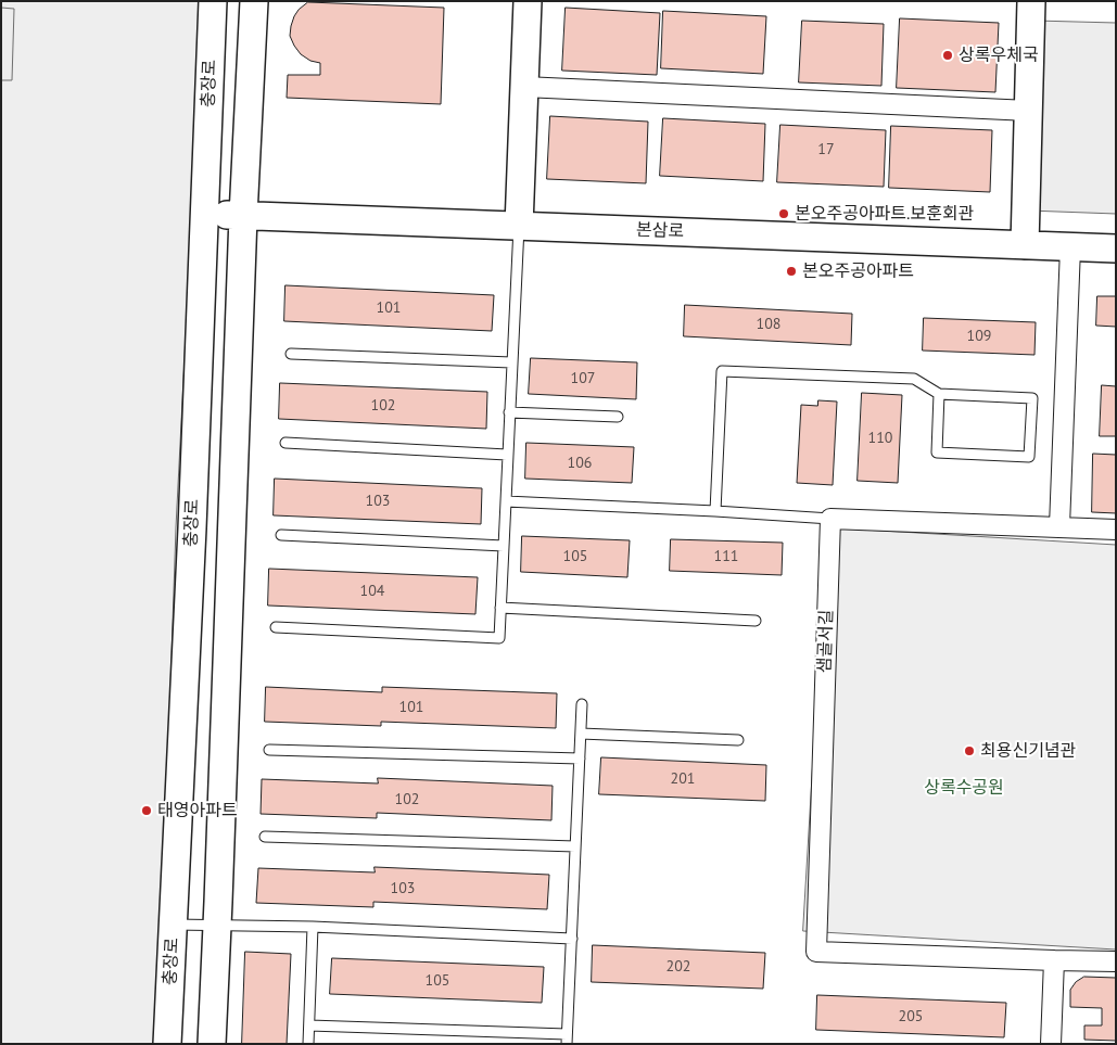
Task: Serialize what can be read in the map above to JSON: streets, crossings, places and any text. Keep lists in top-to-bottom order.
{
  "streets": {
    "street": ["충장로", "본삼로", "샘골서길"]
  },
  "crossings": [
    ["충장로", "본삼로"]
  ],
  "parks": ["상록수공원"],
  "places": [
    "상록우체국",
    "본오주공아파트.보훈회관",
    "본오주공아파트",
    "최용신기념관",
    "태영아파트"
  ],
  "house_numbers": [
    "17",
    "101",
    "108",
    "109",
    "107",
    "102",
    "110",
    "106",
    "103",
    "105",
    "111",
    "104",
    "101",
    "201",
    "102",
    "103",
    "202",
    "105",
    "205"
  ]
}
